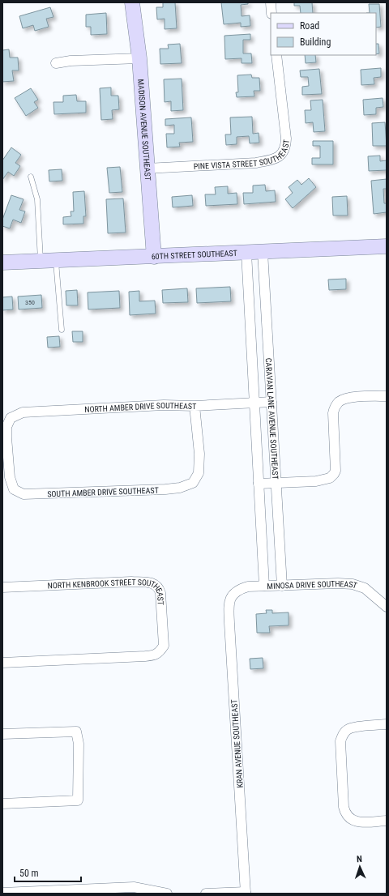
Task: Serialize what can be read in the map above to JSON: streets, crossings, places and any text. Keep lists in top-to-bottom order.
{
  "streets": {
    "main road": ["MADISON AVENUE SOUTHEAST", "60TH STREET SOUTHEAST"],
    "street": [
      "PINE VISTA STREET SOUTHEAST",
      "NORTH AMBER DRIVE SOUTHEAST",
      "CARAVAN LANE AVENUE SOUTHEAST",
      "SOUTH AMBER DRIVE SOUTHEAST",
      "MINOSA DRIVE SOUTHEAST",
      "NORTH KENBROOK STREET SOUTHEAST",
      "KRAN AVENUE SOUTHEAST"
    ]
  },
  "crossings": [
    ["MADISON AVENUE SOUTHEAST", "PINE VISTA STREET SOUTHEAST"],
    ["MADISON AVENUE SOUTHEAST", "60TH STREET SOUTHEAST"],
    ["60TH STREET SOUTHEAST", "CARAVAN LANE AVENUE SOUTHEAST"],
    ["NORTH AMBER DRIVE SOUTHEAST", "CARAVAN LANE AVENUE SOUTHEAST"],
    ["NORTH AMBER DRIVE SOUTHEAST", "SOUTH AMBER DRIVE SOUTHEAST"],
    ["CARAVAN LANE AVENUE SOUTHEAST", "MINOSA DRIVE SOUTHEAST"],
    ["MINOSA DRIVE SOUTHEAST", "KRAN AVENUE SOUTHEAST"]
  ],
  "house_numbers": ["350"],
  "legend": ["Road", "Building"],
  "scale_bar": "50 m",
  "north": "top"
}
